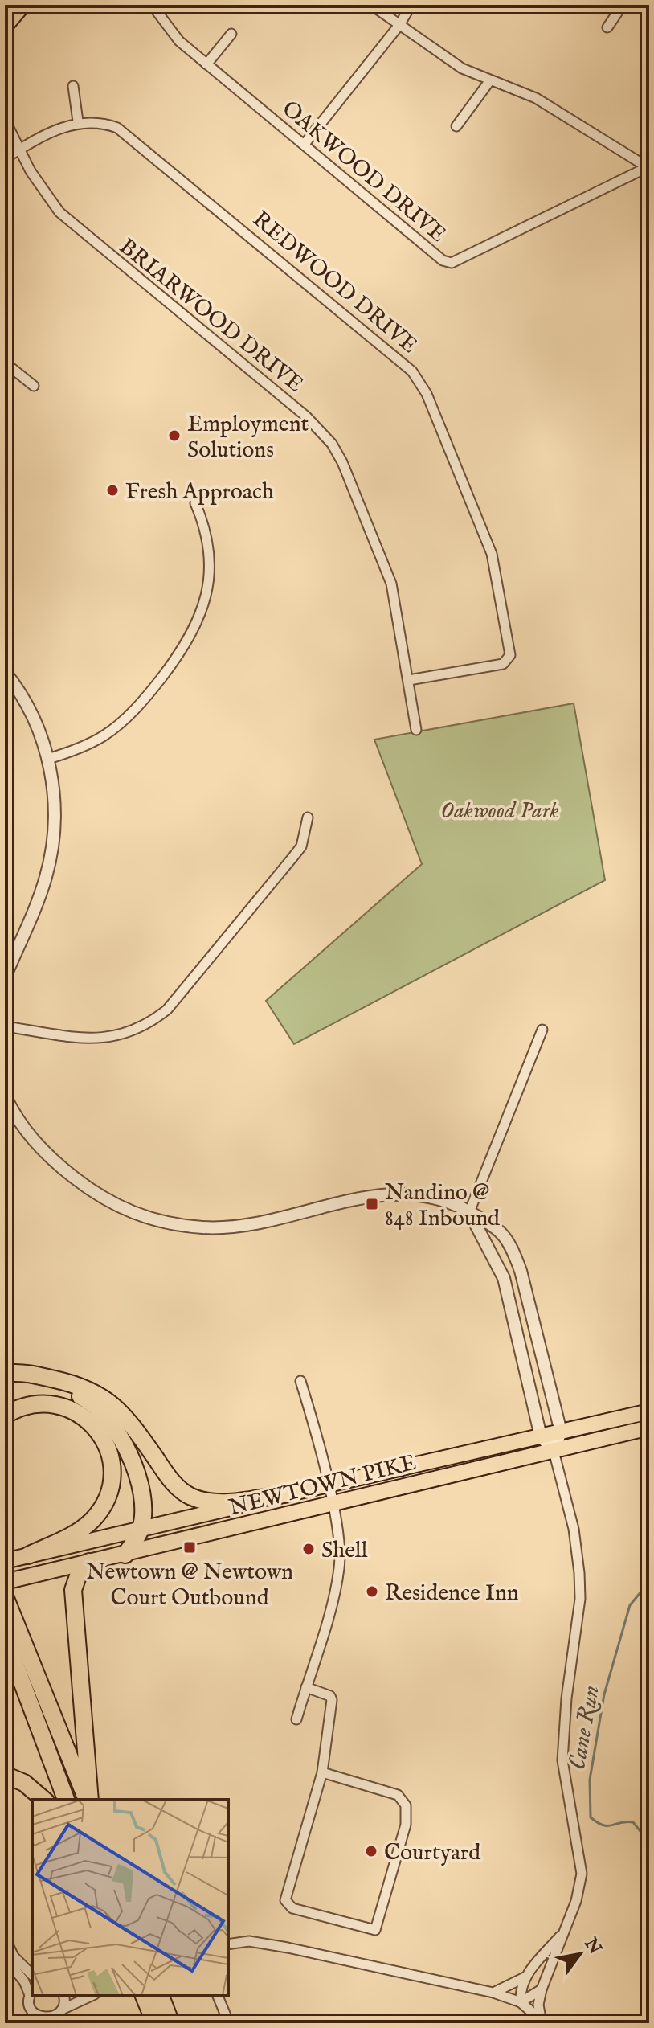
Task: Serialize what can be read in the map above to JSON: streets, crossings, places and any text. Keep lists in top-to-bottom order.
{
  "streets": {
    "main road": ["NEWTOWN PIKE"],
    "street": ["OAKWOOD DRIVE", "REDWOOD DRIVE", "BRIARWOOD DRIVE"]
  },
  "crossings": [
    ["REDWOOD DRIVE", "BRIARWOOD DRIVE"]
  ],
  "water": ["Cane Run"],
  "parks": ["Oakwood Park"],
  "places": {
    "other": [
      "Employment Solutions",
      "Fresh Approach",
      "Shell",
      "Residence Inn",
      "Courtyard"
    ],
    "transit": ["Nandino @ 848 Inbound", "Newtown @ Newtown Court Outbound"]
  },
  "north": "top right"
}
